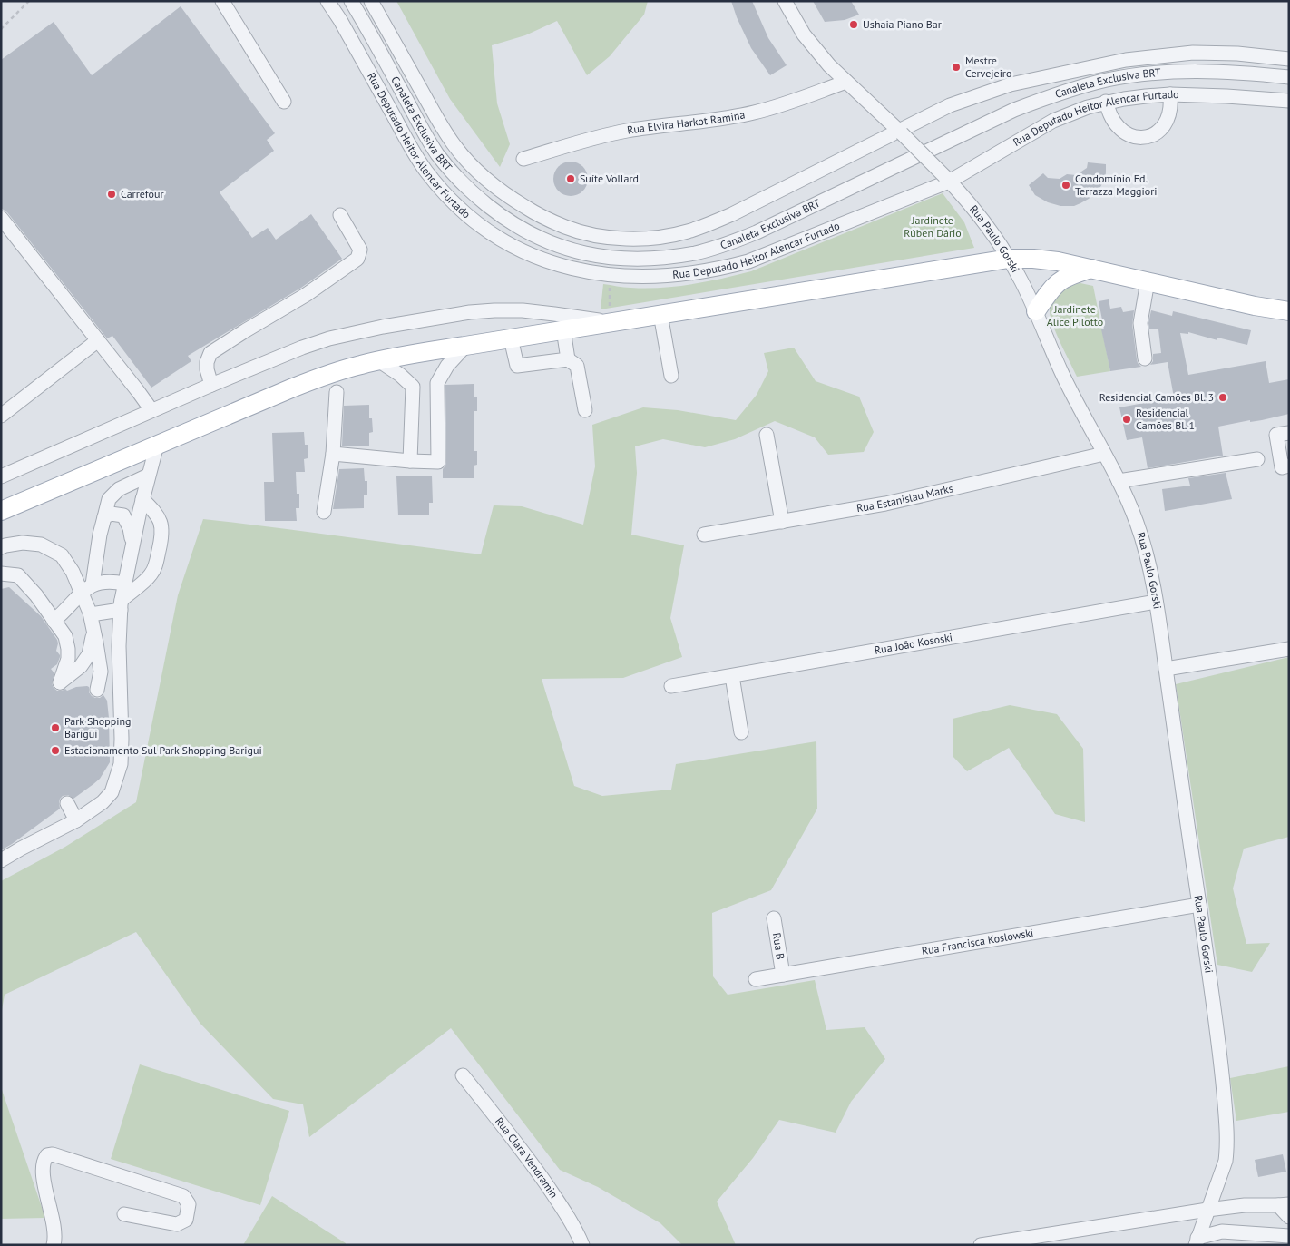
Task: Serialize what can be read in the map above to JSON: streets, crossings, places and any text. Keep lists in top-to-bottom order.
{
  "streets": {
    "street": [
      "Canaleta Exclusiva BRT",
      "Rua Deputado Heitor Alencar Furtado",
      "Rua Elvira Harkot Ramina",
      "Rua Paulo Gorski",
      "Rua Estanislau Marks",
      "Rua João Kososki",
      "Rua Francisca Koslowski",
      "Rua B",
      "Rua Clara Vendramin"
    ]
  },
  "crossings": [
    ["Rua Deputado Heitor Alencar Furtado", "Rua Paulo Gorski"],
    ["Rua Elvira Harkot Ramina", "Rua Paulo Gorski"],
    ["Rua Paulo Gorski", "Rua Estanislau Marks"],
    ["Rua Paulo Gorski", "Rua João Kososki"],
    ["Rua Paulo Gorski", "Rua Francisca Koslowski"],
    ["Rua Francisca Koslowski", "Rua B"]
  ],
  "parks": ["Jardinete Rúben Dário", "Jardinete Alice Pilotto"],
  "places": [
    "Ushaia Piano Bar",
    "Mestre Cervejeiro",
    "Suíte Vollard",
    "Condomínio Ed. Terrazza Maggiori",
    "Carrefour",
    "Residencial Camões Bl. 3",
    "Residencial Camões Bl. 1",
    "Park Shopping Barigüi",
    "Estacionamento Sul Park Shopping Barigui"
  ]
}
